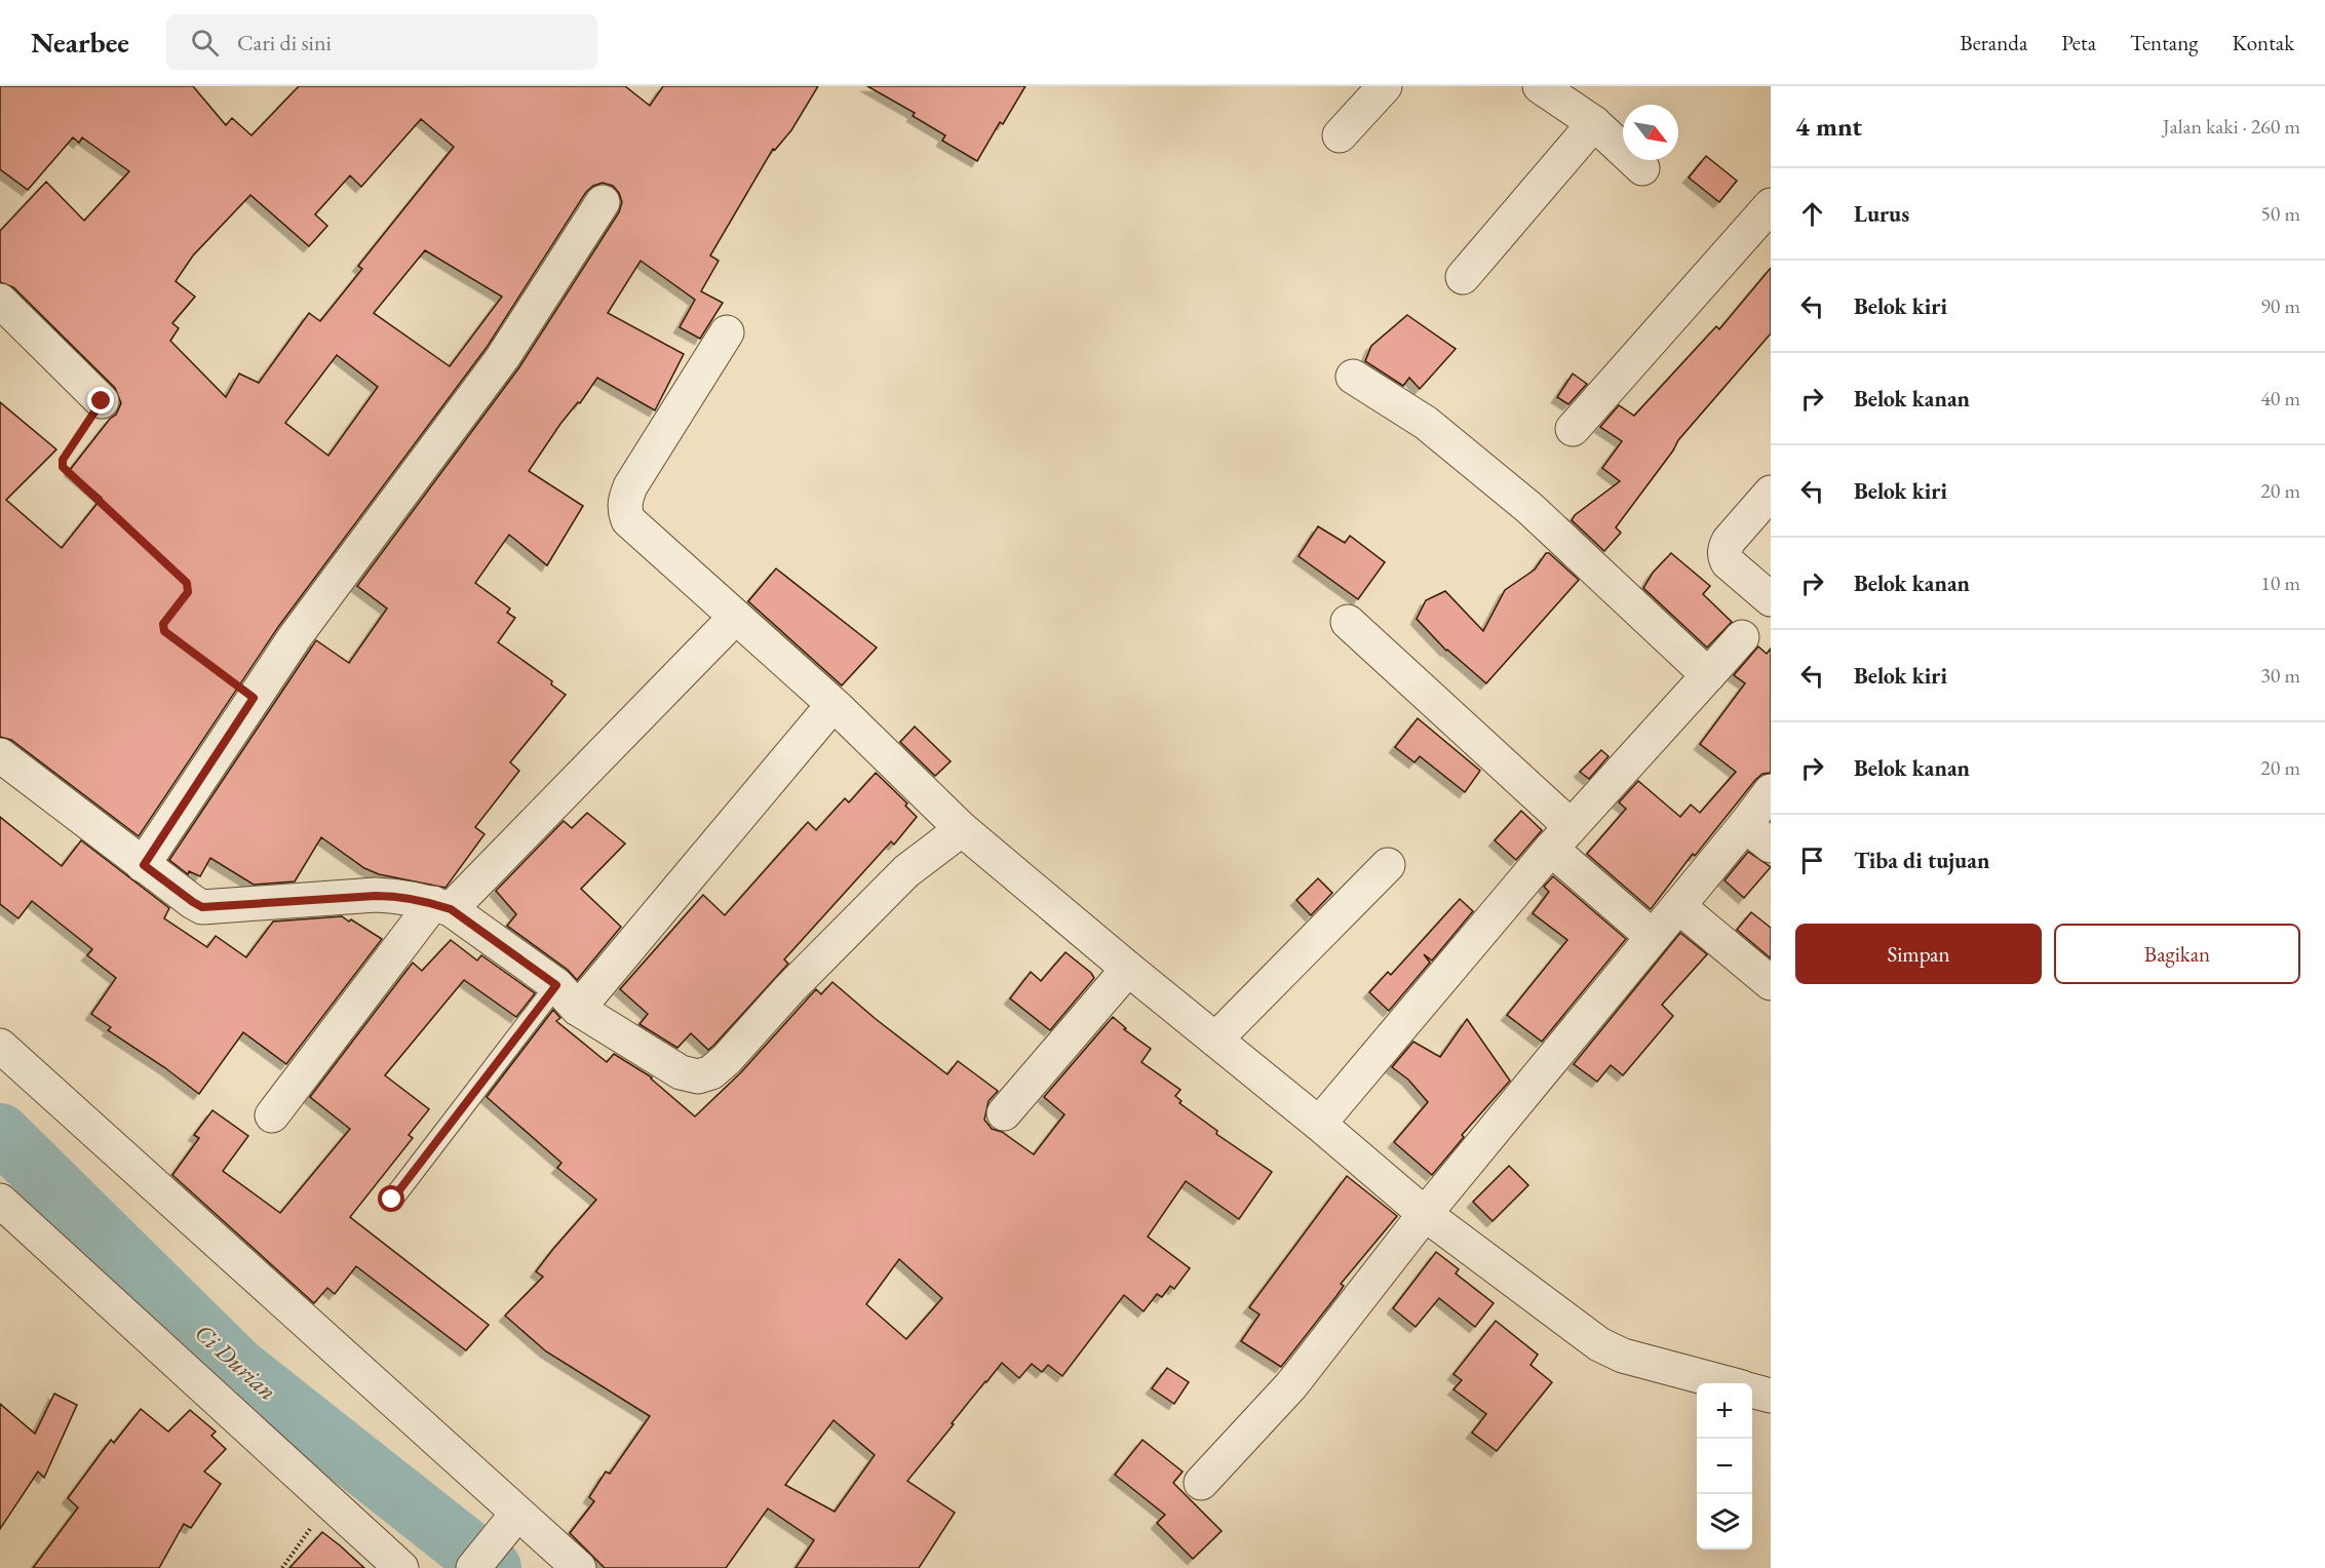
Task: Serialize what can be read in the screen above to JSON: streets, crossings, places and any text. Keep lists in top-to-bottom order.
{
  "water": ["Ci Durian"],
  "north": "bottom right",
  "page": {
    "header": "Nearbee",
    "search": "Cari di sini",
    "nav": [
      "Beranda",
      "Peta",
      "Tentang",
      "Kontak"
    ],
    "heading": ["4 mnt", "Jalan kaki · 260 m"],
    "list": [
      ["Lurus", "50 m"],
      ["Belok kiri", "90 m"],
      ["Belok kanan", "40 m"],
      ["Belok kiri", "20 m"],
      ["Belok kanan", "10 m"],
      ["Belok kiri", "30 m"],
      ["Belok kanan", "20 m"],
      "Tiba di tujuan"
    ],
    "buttons": ["Simpan", "Bagikan"],
    "map_buttons": ["+", "−"]
  }
}
